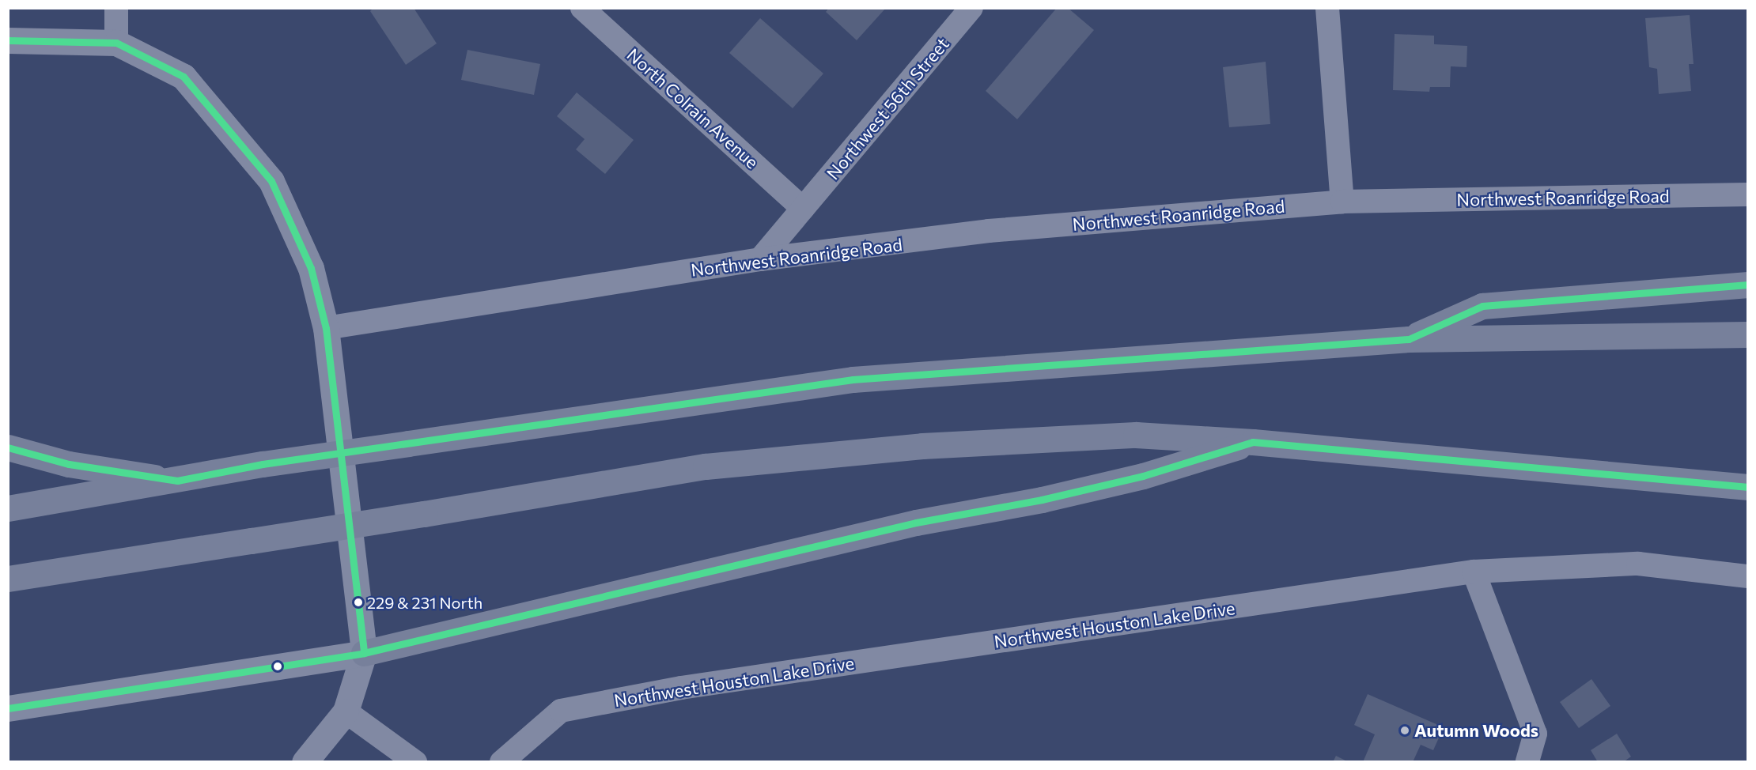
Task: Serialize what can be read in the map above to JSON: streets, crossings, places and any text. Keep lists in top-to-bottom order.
{
  "streets": {
    "street": [
      "North Colrain Avenue",
      "Northwest 56th Street",
      "Northwest Roanridge Road",
      "Northwest Houston Lake Drive"
    ]
  },
  "crossings": [
    ["North Colrain Avenue", "Northwest 56th Street"],
    ["Northwest 56th Street", "Northwest Roanridge Road"]
  ],
  "places": ["229 & 231 North", "Autumn Woods"],
  "lines": ["transit line 231"]
}
